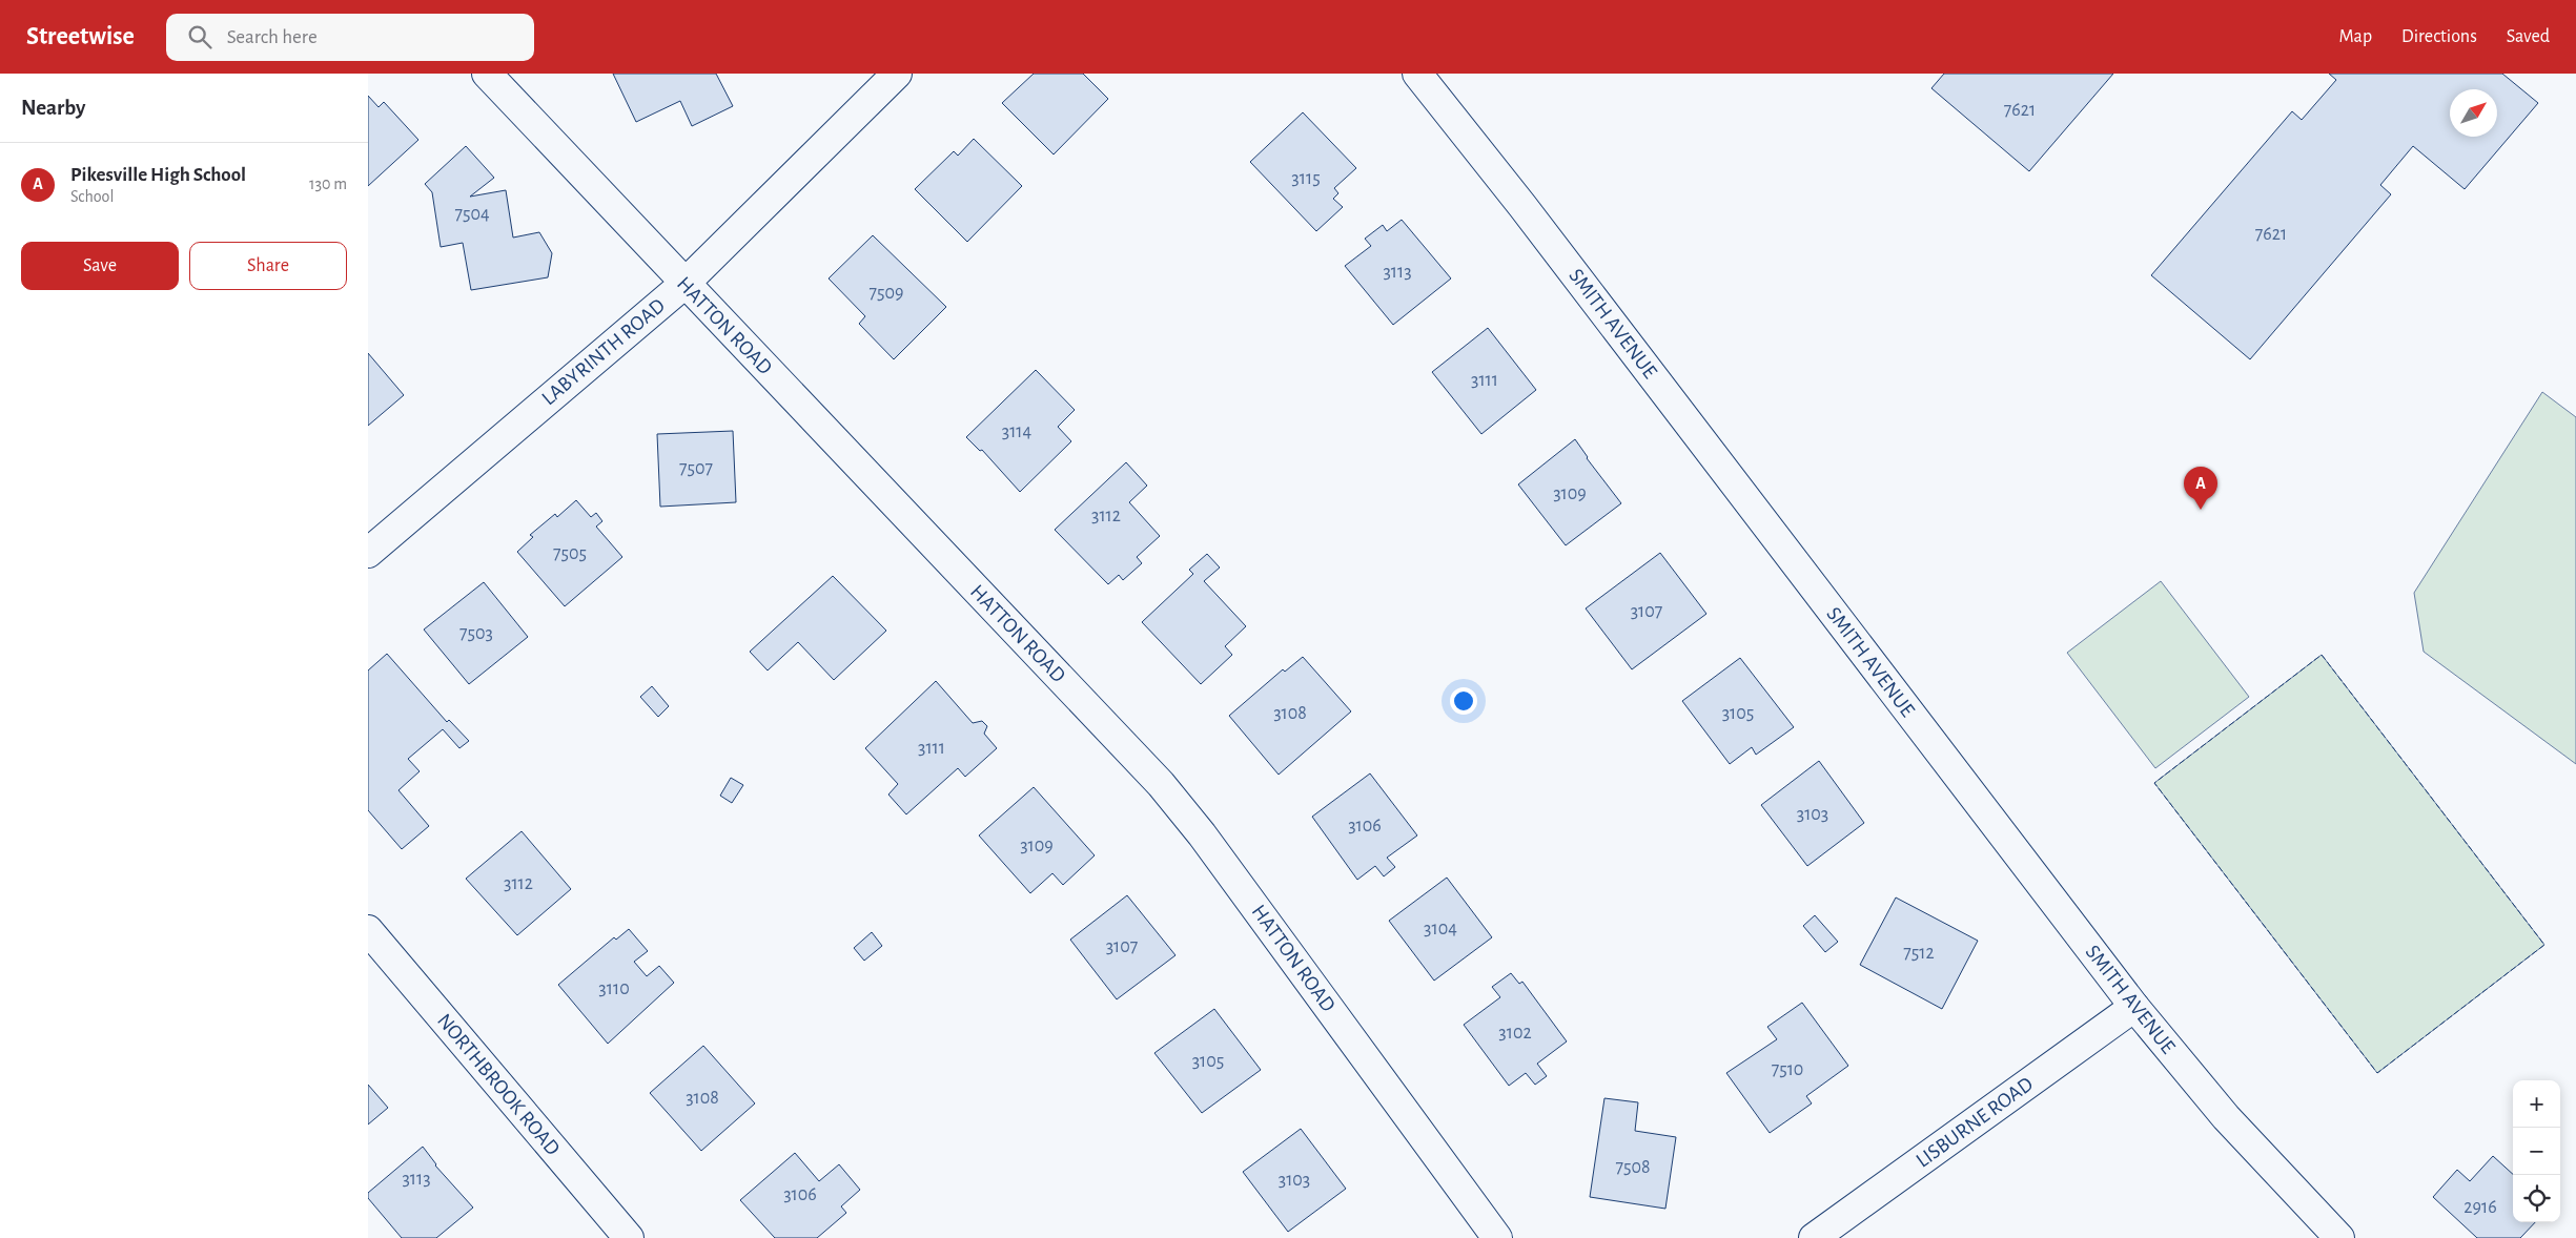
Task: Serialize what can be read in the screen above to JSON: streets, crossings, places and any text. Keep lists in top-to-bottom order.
{
  "streets": {
    "street": [
      "SMITH AVENUE",
      "HATTON ROAD",
      "LABYRINTH ROAD",
      "NORTHBROOK ROAD",
      "LISBURNE ROAD"
    ]
  },
  "crossings": [
    ["SMITH AVENUE", "LISBURNE ROAD"],
    ["HATTON ROAD", "LABYRINTH ROAD"]
  ],
  "house_numbers": [
    "7621",
    "3115",
    "7504",
    "7621",
    "3113",
    "7509",
    "3111",
    "3114",
    "7507",
    "3109",
    "3112",
    "7505",
    "3107",
    "7503",
    "3108",
    "3105",
    "3111",
    "3103",
    "3106",
    "3109",
    "3112",
    "3104",
    "3107",
    "7512",
    "3110",
    "3102",
    "3105",
    "7510",
    "3108",
    "7508",
    "3113",
    "3103",
    "3106",
    "2916"
  ],
  "north": "top right",
  "page": {
    "header": "Streetwise",
    "search": "Search here",
    "nav": ["Map", "Directions", "Saved"],
    "heading": "Nearby",
    "list": [
      {
        "mark": "A",
        "name": "Pikesville High School",
        "note": "School",
        "value": "130 m"
      }
    ],
    "buttons": ["Save", "Share"],
    "pins": "A",
    "map_buttons": ["+", "−"]
  }
}
